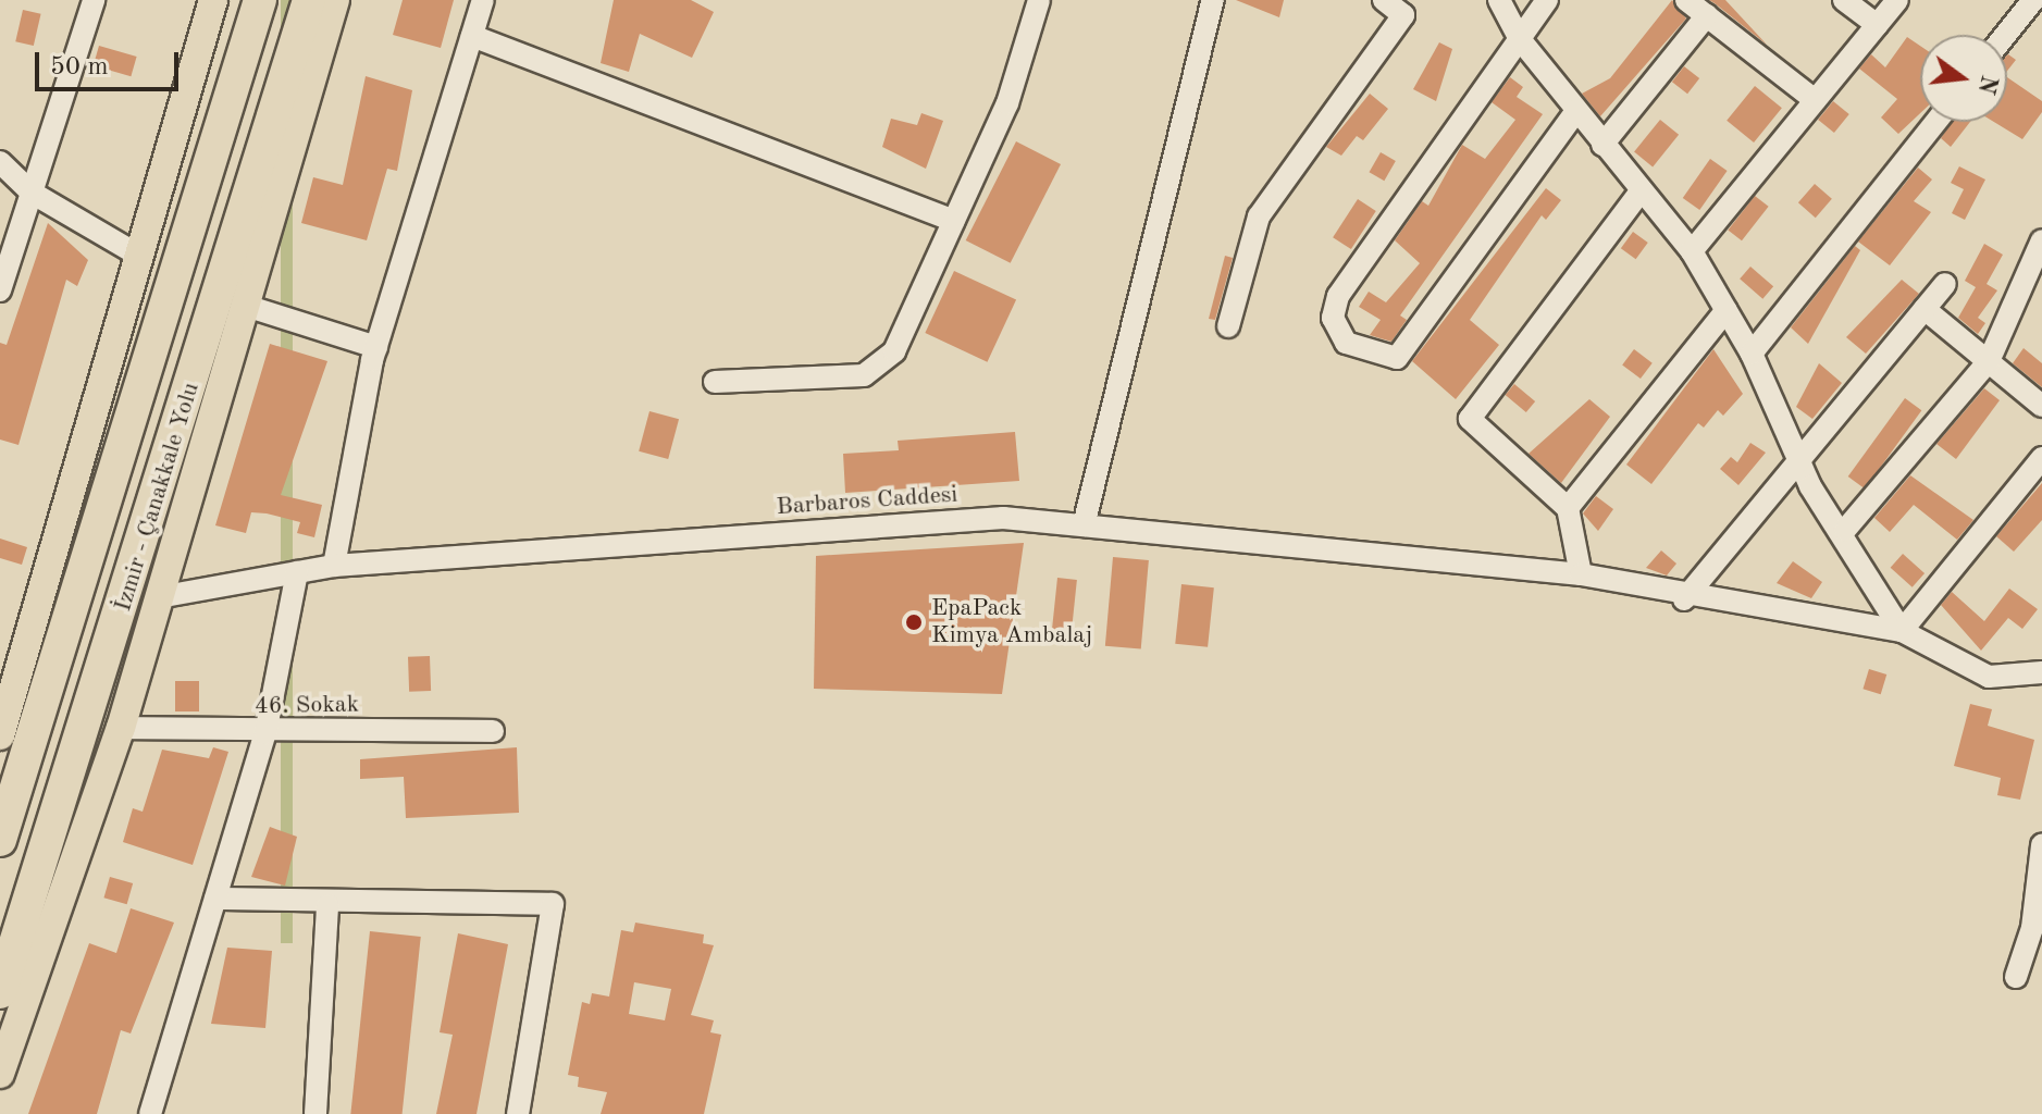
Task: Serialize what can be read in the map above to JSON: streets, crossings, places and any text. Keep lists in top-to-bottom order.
{
  "streets": {
    "highway": ["İzmir - Çanakkale Yolu"],
    "street": ["Barbaros Caddesi", "46. Sokak"]
  },
  "places": ["EpaPack Kimya Ambalaj"],
  "scale_bar": "50 m",
  "north": "right"
}
